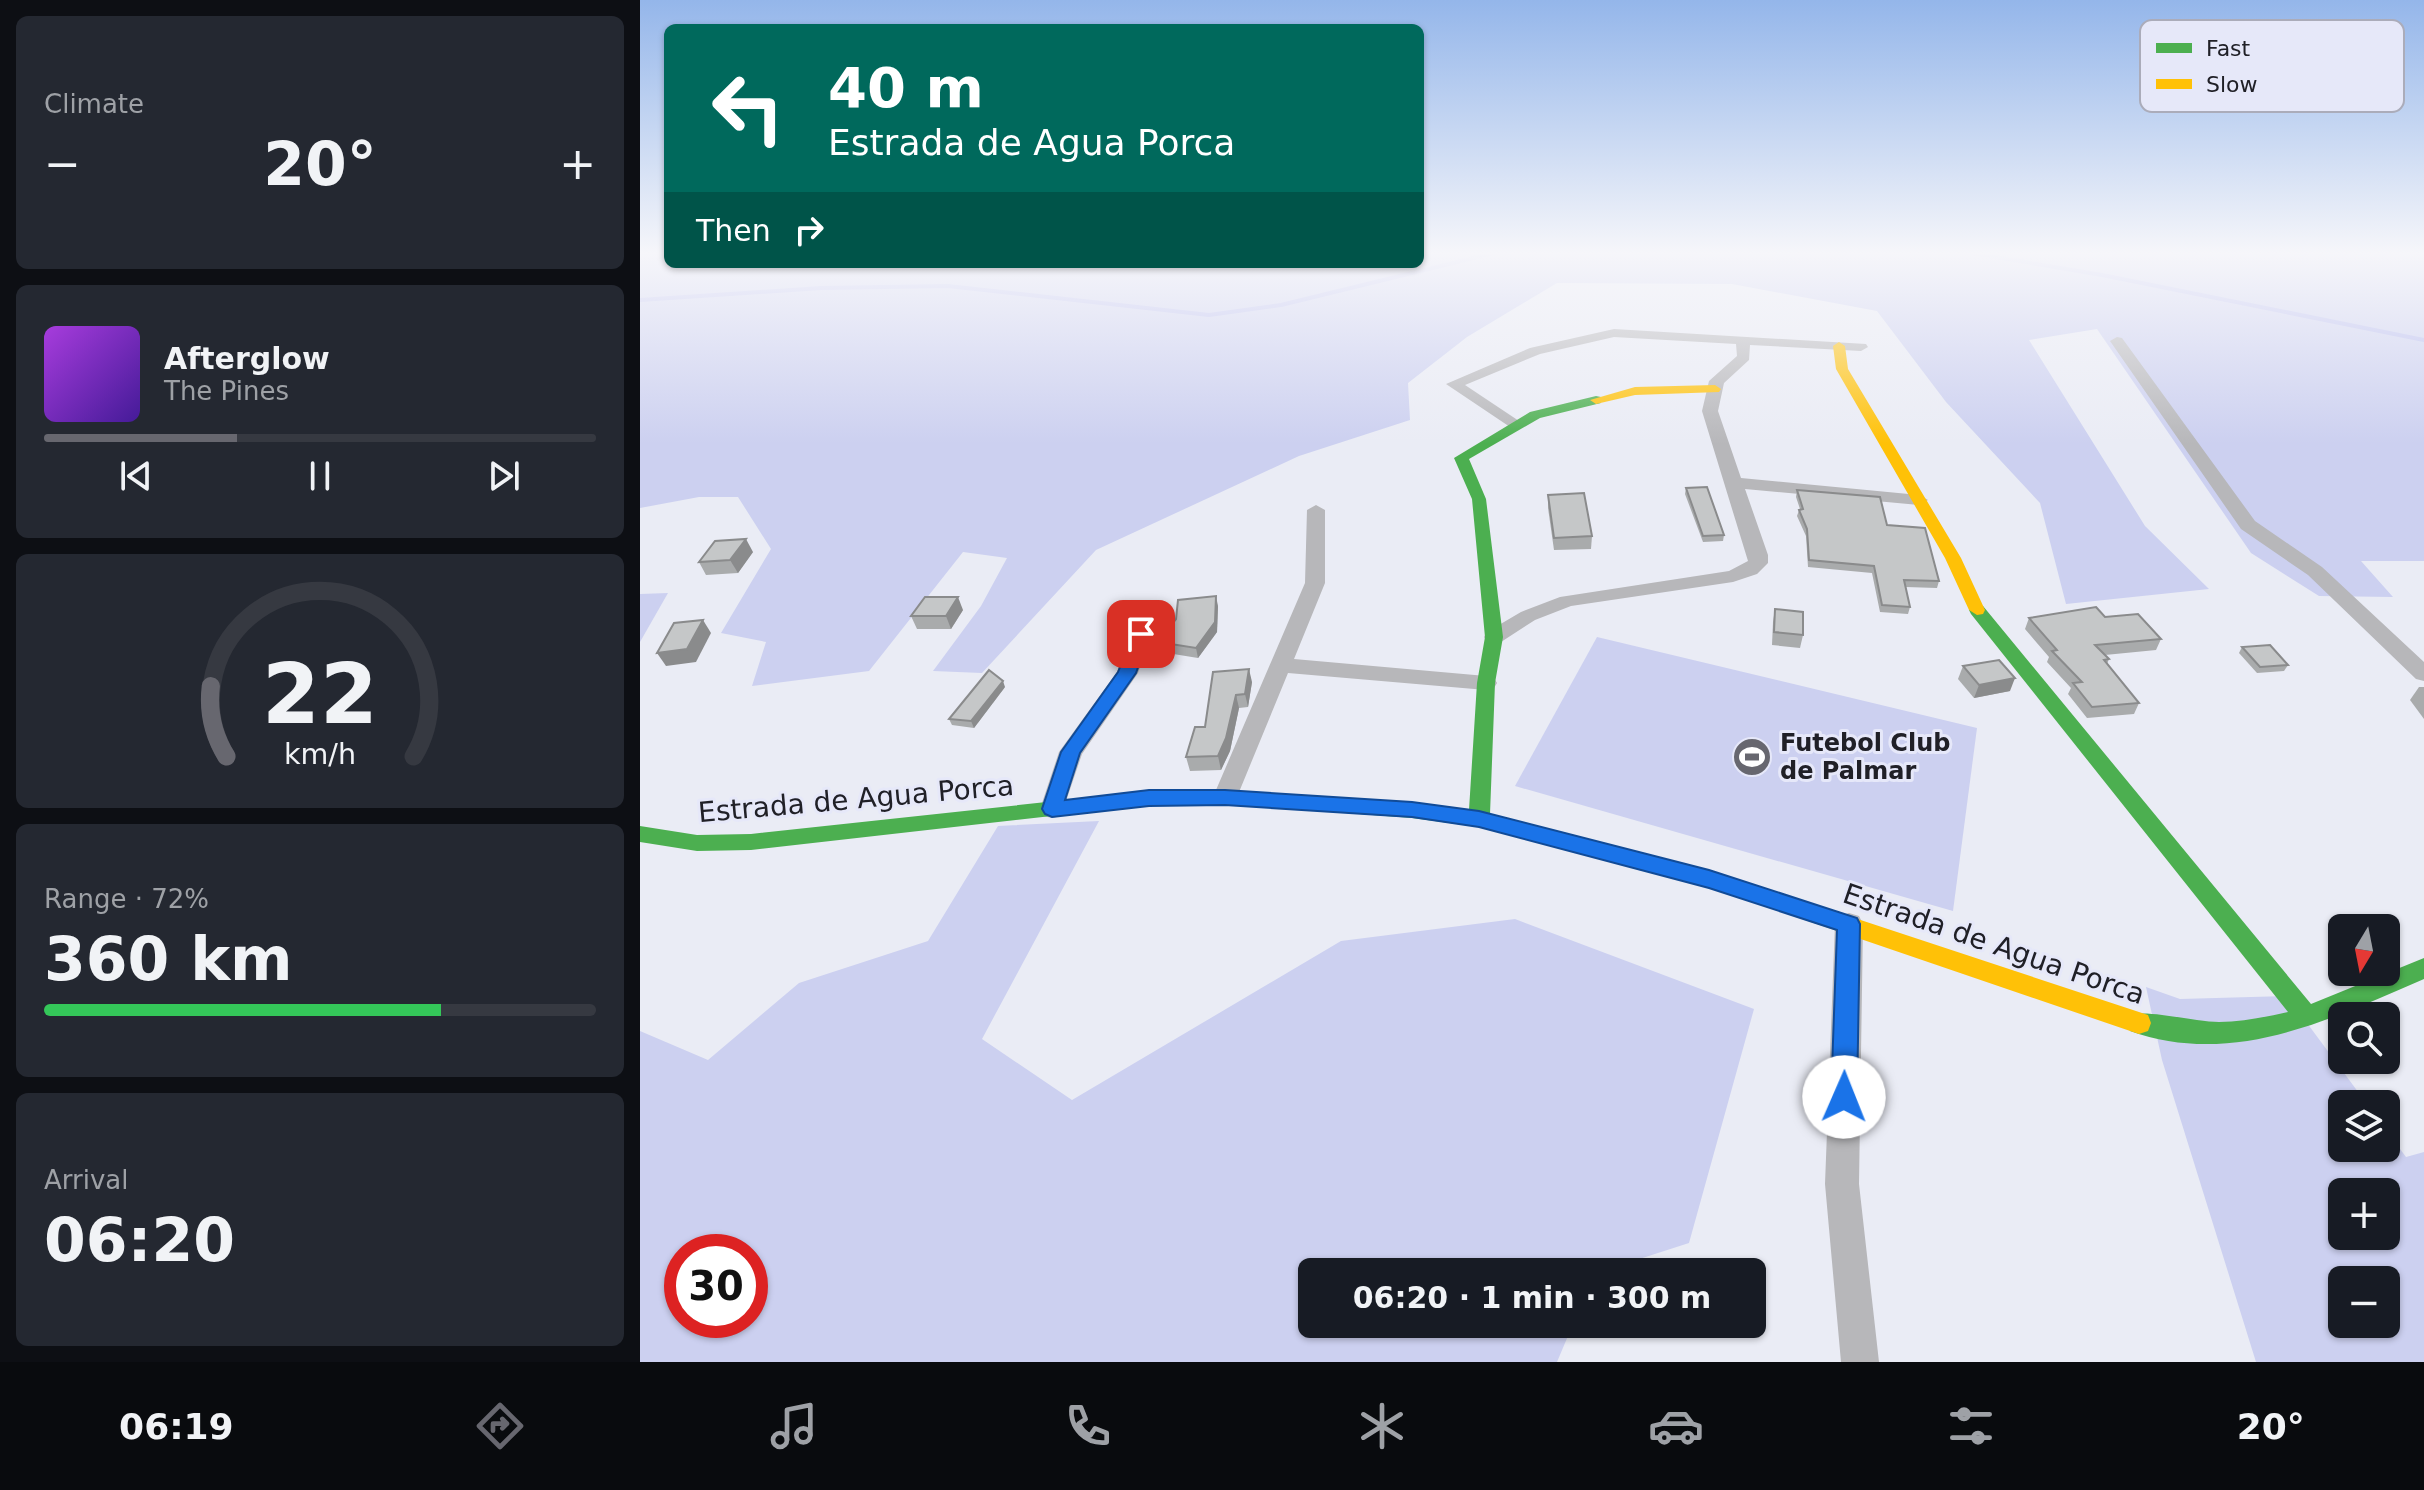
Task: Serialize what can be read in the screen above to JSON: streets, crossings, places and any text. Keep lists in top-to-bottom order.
{
  "streets": {
    "street": ["Estrada de Agua Porca"]
  },
  "places": {
    "sports": ["Futebol Club de Palmar"]
  },
  "legend": ["Fast", "Slow"],
  "north": "bottom",
  "page": {
    "tile": [
      "Climate",
      ["Range · 72%", "360 km"],
      ["Arrival", "06:20"]
    ],
    "turn": ["40 m", "Estrada de Agua Porca"],
    "heat": ["−", "20°", "+"],
    "then": "Then",
    "song": ["Afterglow", "The Pines"],
    "map_buttons": ["+", "−"],
    "limit": "30",
    "trip": "06:20 · 1 min · 300 m",
    "tabs": ["06:19", "20°"],
    "gauge": ["22", "km/h"]
  }
}
